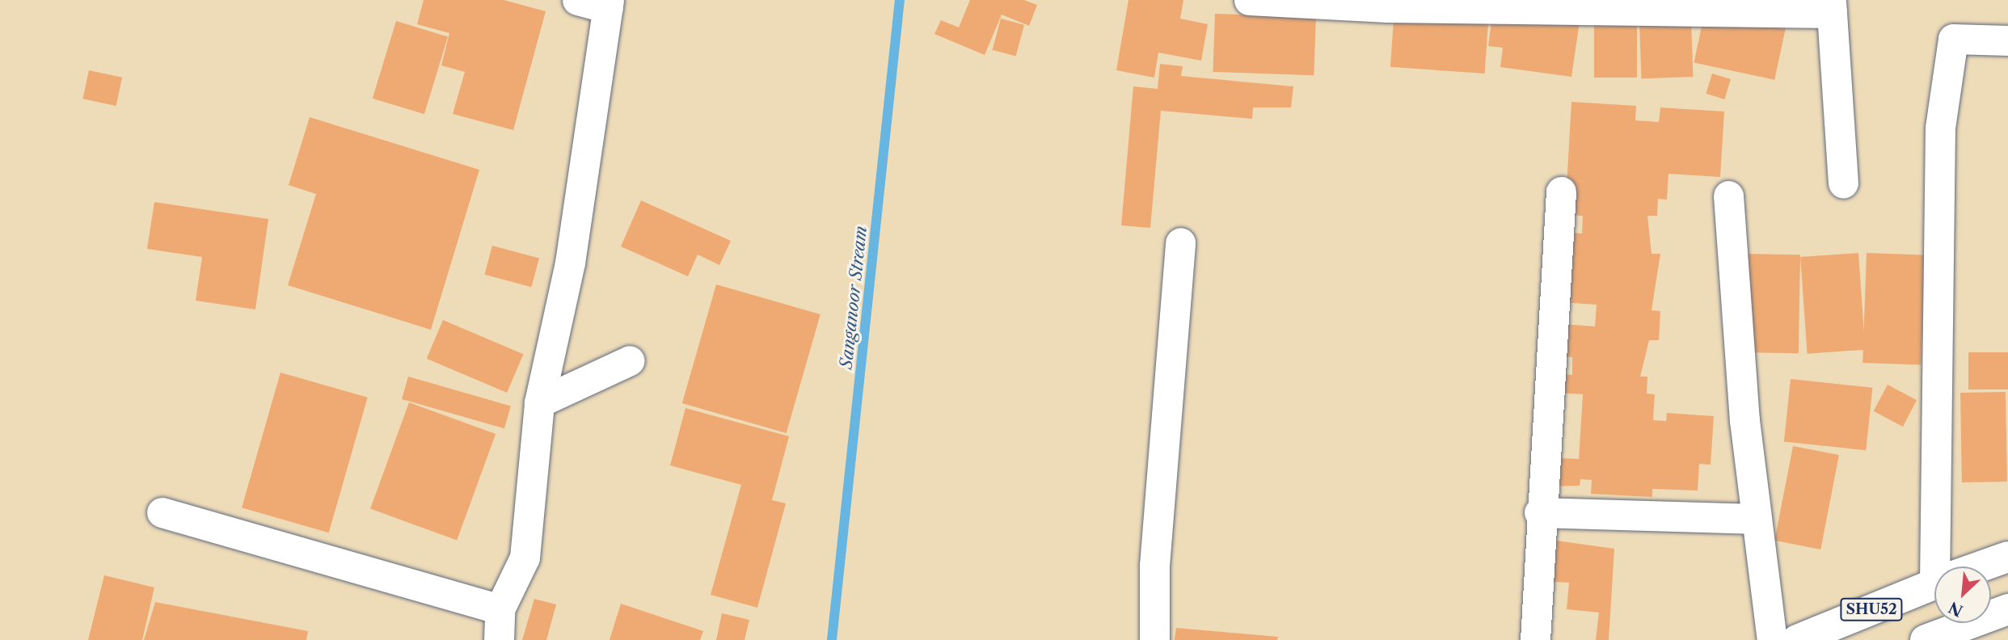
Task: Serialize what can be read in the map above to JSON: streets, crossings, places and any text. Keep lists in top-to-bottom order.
{
  "streets": {
    "main road": ["SHU52"]
  },
  "water": ["Sanganoor Stream"],
  "north": "bottom left"
}
